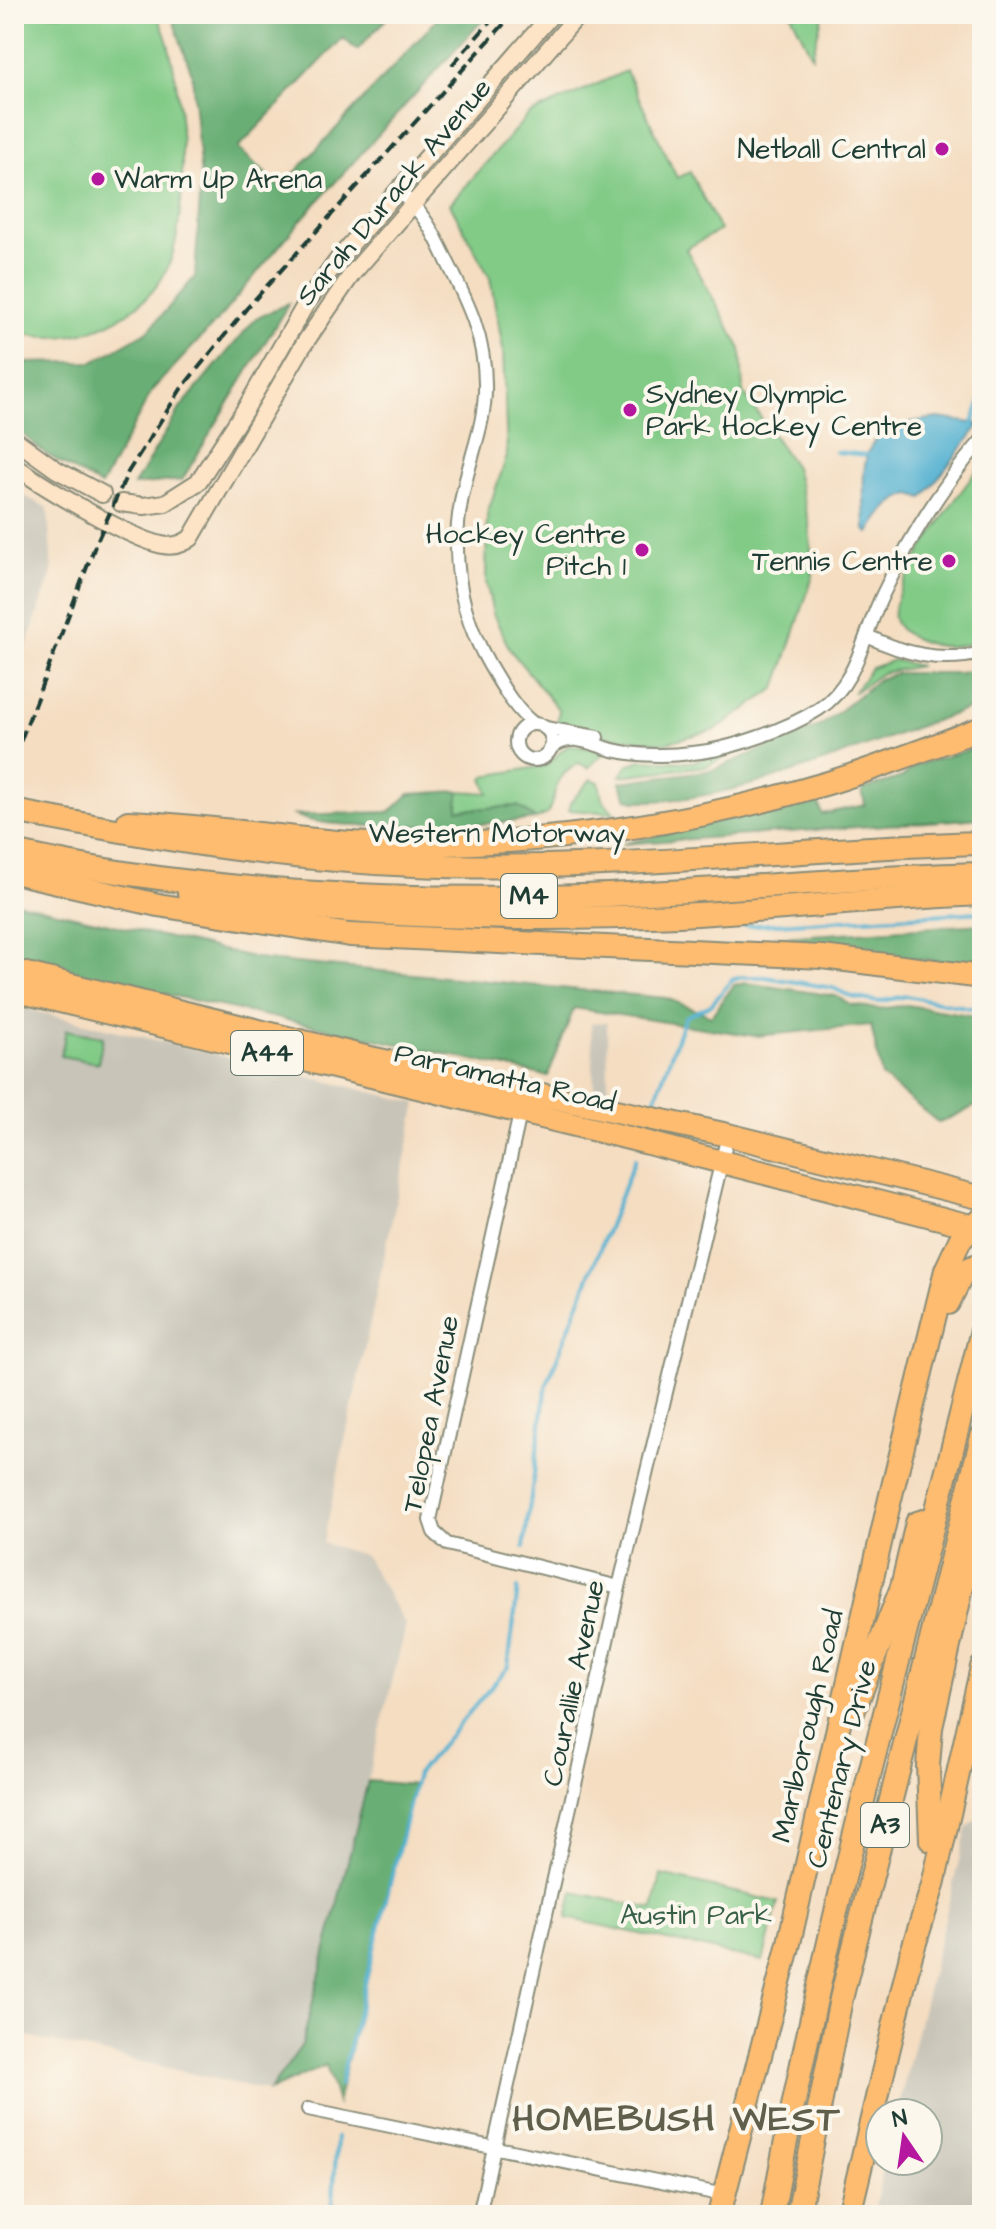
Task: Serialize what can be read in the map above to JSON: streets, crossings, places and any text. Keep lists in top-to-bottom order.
{
  "streets": {
    "highway": [
      "Western Motorway",
      "M4",
      "A44",
      "Parramatta Road",
      "Marlborough Road",
      "Centenary Drive",
      "A3"
    ],
    "street": ["Sarah Durack Avenue", "Telopea Avenue", "Courallie Avenue"]
  },
  "crossings": [
    ["Parramatta Road", "Telopea Avenue"],
    ["Parramatta Road", "Courallie Avenue"],
    ["Parramatta Road", "Marlborough Road"],
    ["Telopea Avenue", "Courallie Avenue"]
  ],
  "districts": ["HOMEBUSH WEST"],
  "parks": ["Austin Park"],
  "places": [
    "Netball Central",
    "Warm Up Arena",
    "Sydney Olympic Park Hockey Centre",
    "Hockey Centre Pitch 1",
    "Tennis Centre"
  ],
  "north": "top"
}
